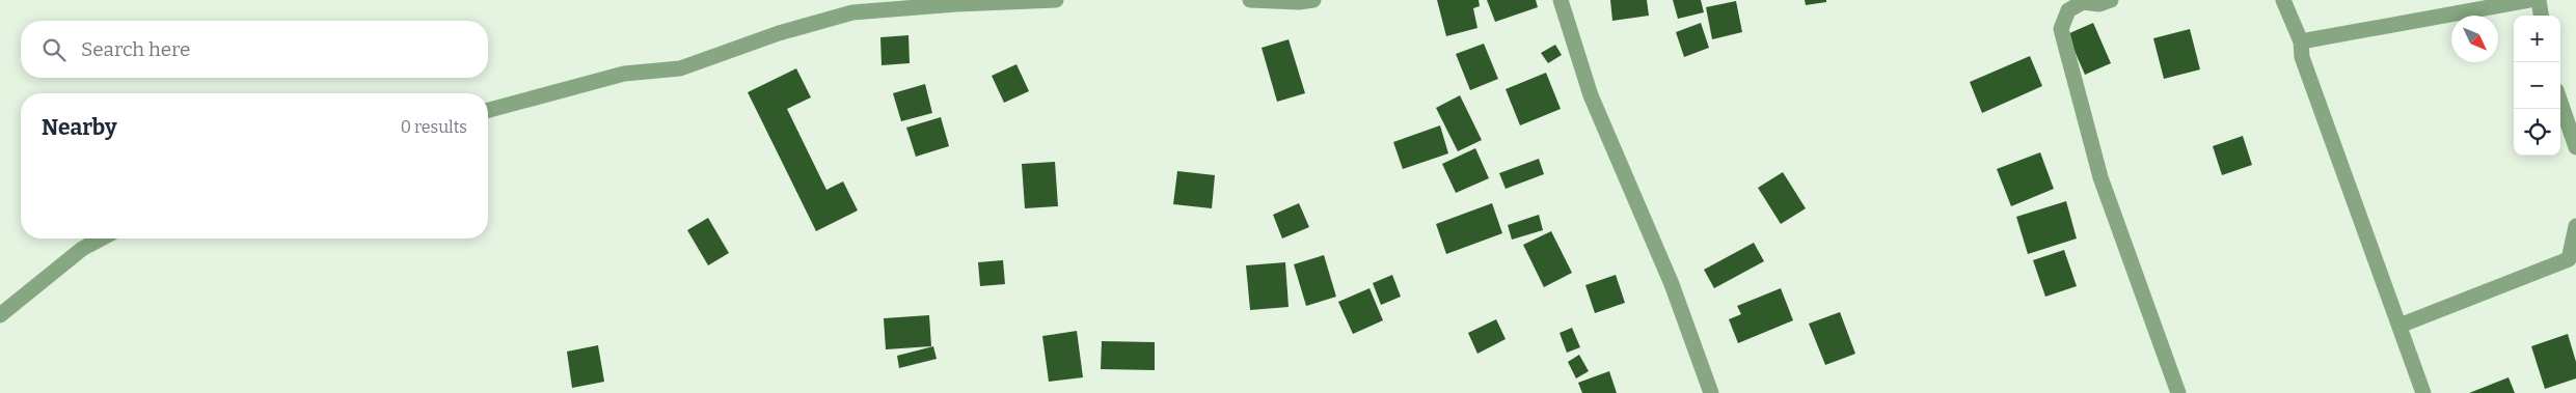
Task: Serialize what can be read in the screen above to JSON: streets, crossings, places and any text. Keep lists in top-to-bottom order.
{
  "north": "bottom right",
  "page": {
    "map_buttons": ["+", "−"],
    "search": "Search here",
    "heading": ["Nearby", "0 results"]
  }
}
